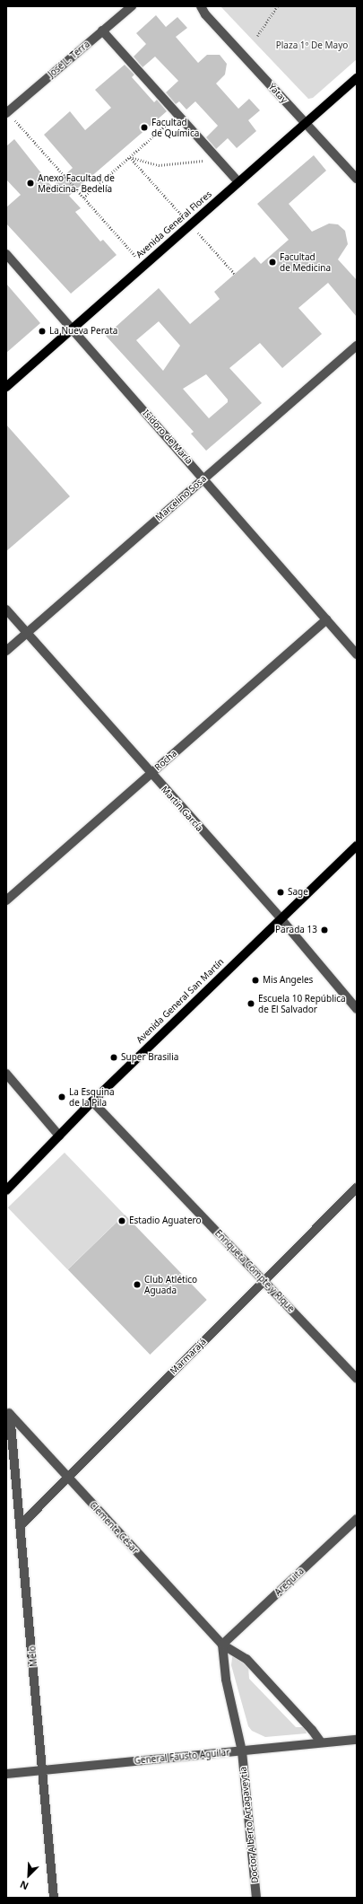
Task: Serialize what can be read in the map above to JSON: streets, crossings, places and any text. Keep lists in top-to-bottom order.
{
  "streets": {
    "main road": ["Avenida General Flores", "Avenida General San Martín"],
    "street": [
      "José L. Terra",
      "Yatay",
      "Isidoro de María",
      "Marcelino Sosa",
      "Rocha",
      "Martín García",
      "Enriqueta Compte y Rique",
      "Marmarajá",
      "Clemente César",
      "Arequita",
      "Melo",
      "General Fausto Aguilar",
      "Doctor Alberto Artagaveytia"
    ]
  },
  "crossings": [
    ["Yatay", "Avenida General Flores"],
    ["Avenida General Flores", "Isidoro de María"],
    ["Isidoro de María", "Marcelino Sosa"],
    ["Isidoro de María", "Rocha"],
    ["Marcelino Sosa", "Martín García"],
    ["Rocha", "Martín García"],
    ["Martín García", "Avenida General San Martín"],
    ["Avenida General San Martín", "Enriqueta Compte y Rique"],
    ["Enriqueta Compte y Rique", "Marmarajá"],
    ["Marmarajá", "Clemente César"],
    ["Marmarajá", "Melo"],
    ["Clemente César", "Arequita"],
    ["Clemente César", "Melo"],
    ["Clemente César", "General Fausto Aguilar"],
    ["Melo", "General Fausto Aguilar"],
    ["General Fausto Aguilar", "Doctor Alberto Artagaveytia"]
  ],
  "parks": ["Plaza 1º De Mayo"],
  "places": [
    "Facultad de Química",
    "Anexo Facultad de Medicina- Bedelía",
    "Facultad de Medicina",
    "La Nueva Perata",
    "Sage",
    "Parada 13",
    "Mis Angeles",
    "Escuela 10 República de El Salvador",
    "Super Brasilia",
    "La Esquina de la Pila",
    "Estadio Aguatero",
    "Club Atlético Aguada"
  ],
  "north": "bottom left"
}
